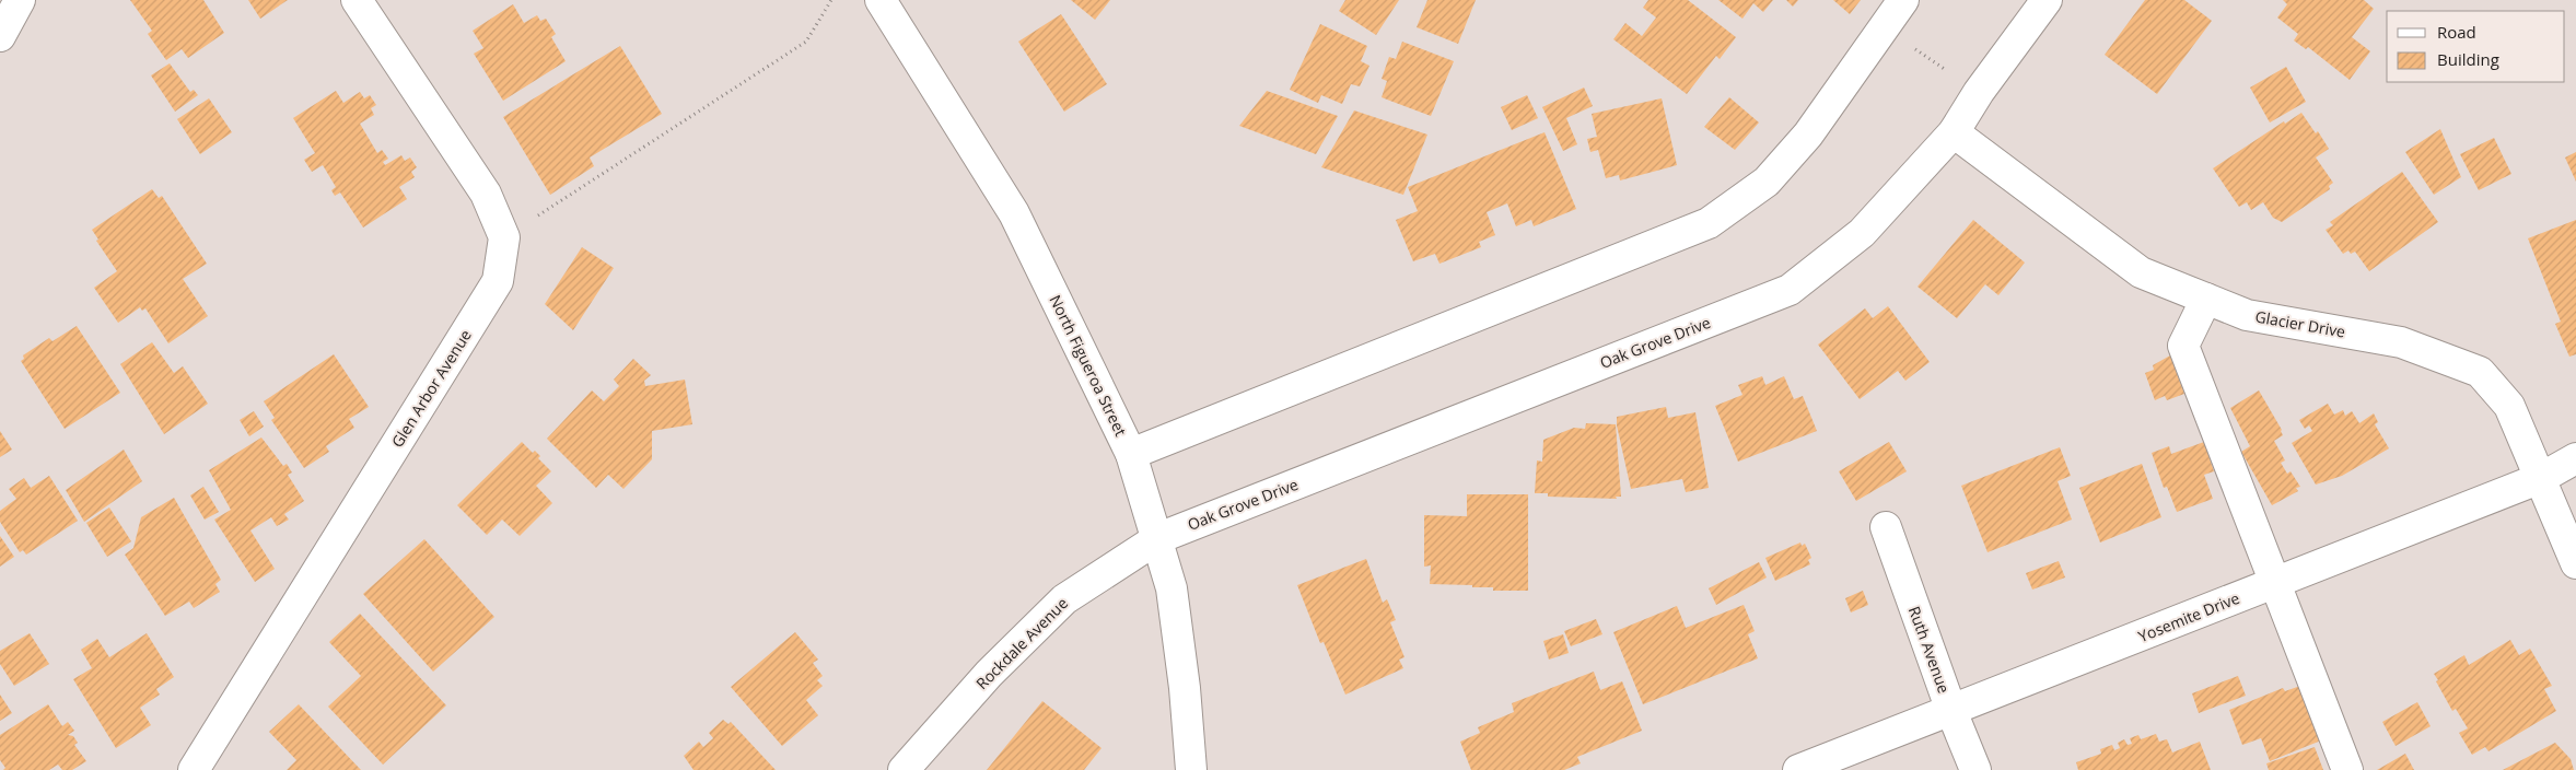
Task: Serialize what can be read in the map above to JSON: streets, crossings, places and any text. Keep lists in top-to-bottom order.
{
  "streets": {
    "street": [
      "Glacier Drive",
      "Oak Grove Drive",
      "North Figueroa Street",
      "Glen Arbor Avenue",
      "Yosemite Drive",
      "Rockdale Avenue",
      "Ruth Avenue"
    ]
  },
  "crossings": [
    ["Glacier Drive", "Oak Grove Drive"],
    ["Glacier Drive", "Yosemite Drive"],
    ["Oak Grove Drive", "North Figueroa Street"],
    ["Oak Grove Drive", "Rockdale Avenue"],
    ["North Figueroa Street", "Rockdale Avenue"],
    ["Yosemite Drive", "Ruth Avenue"]
  ],
  "legend": ["Road", "Building"]
}
